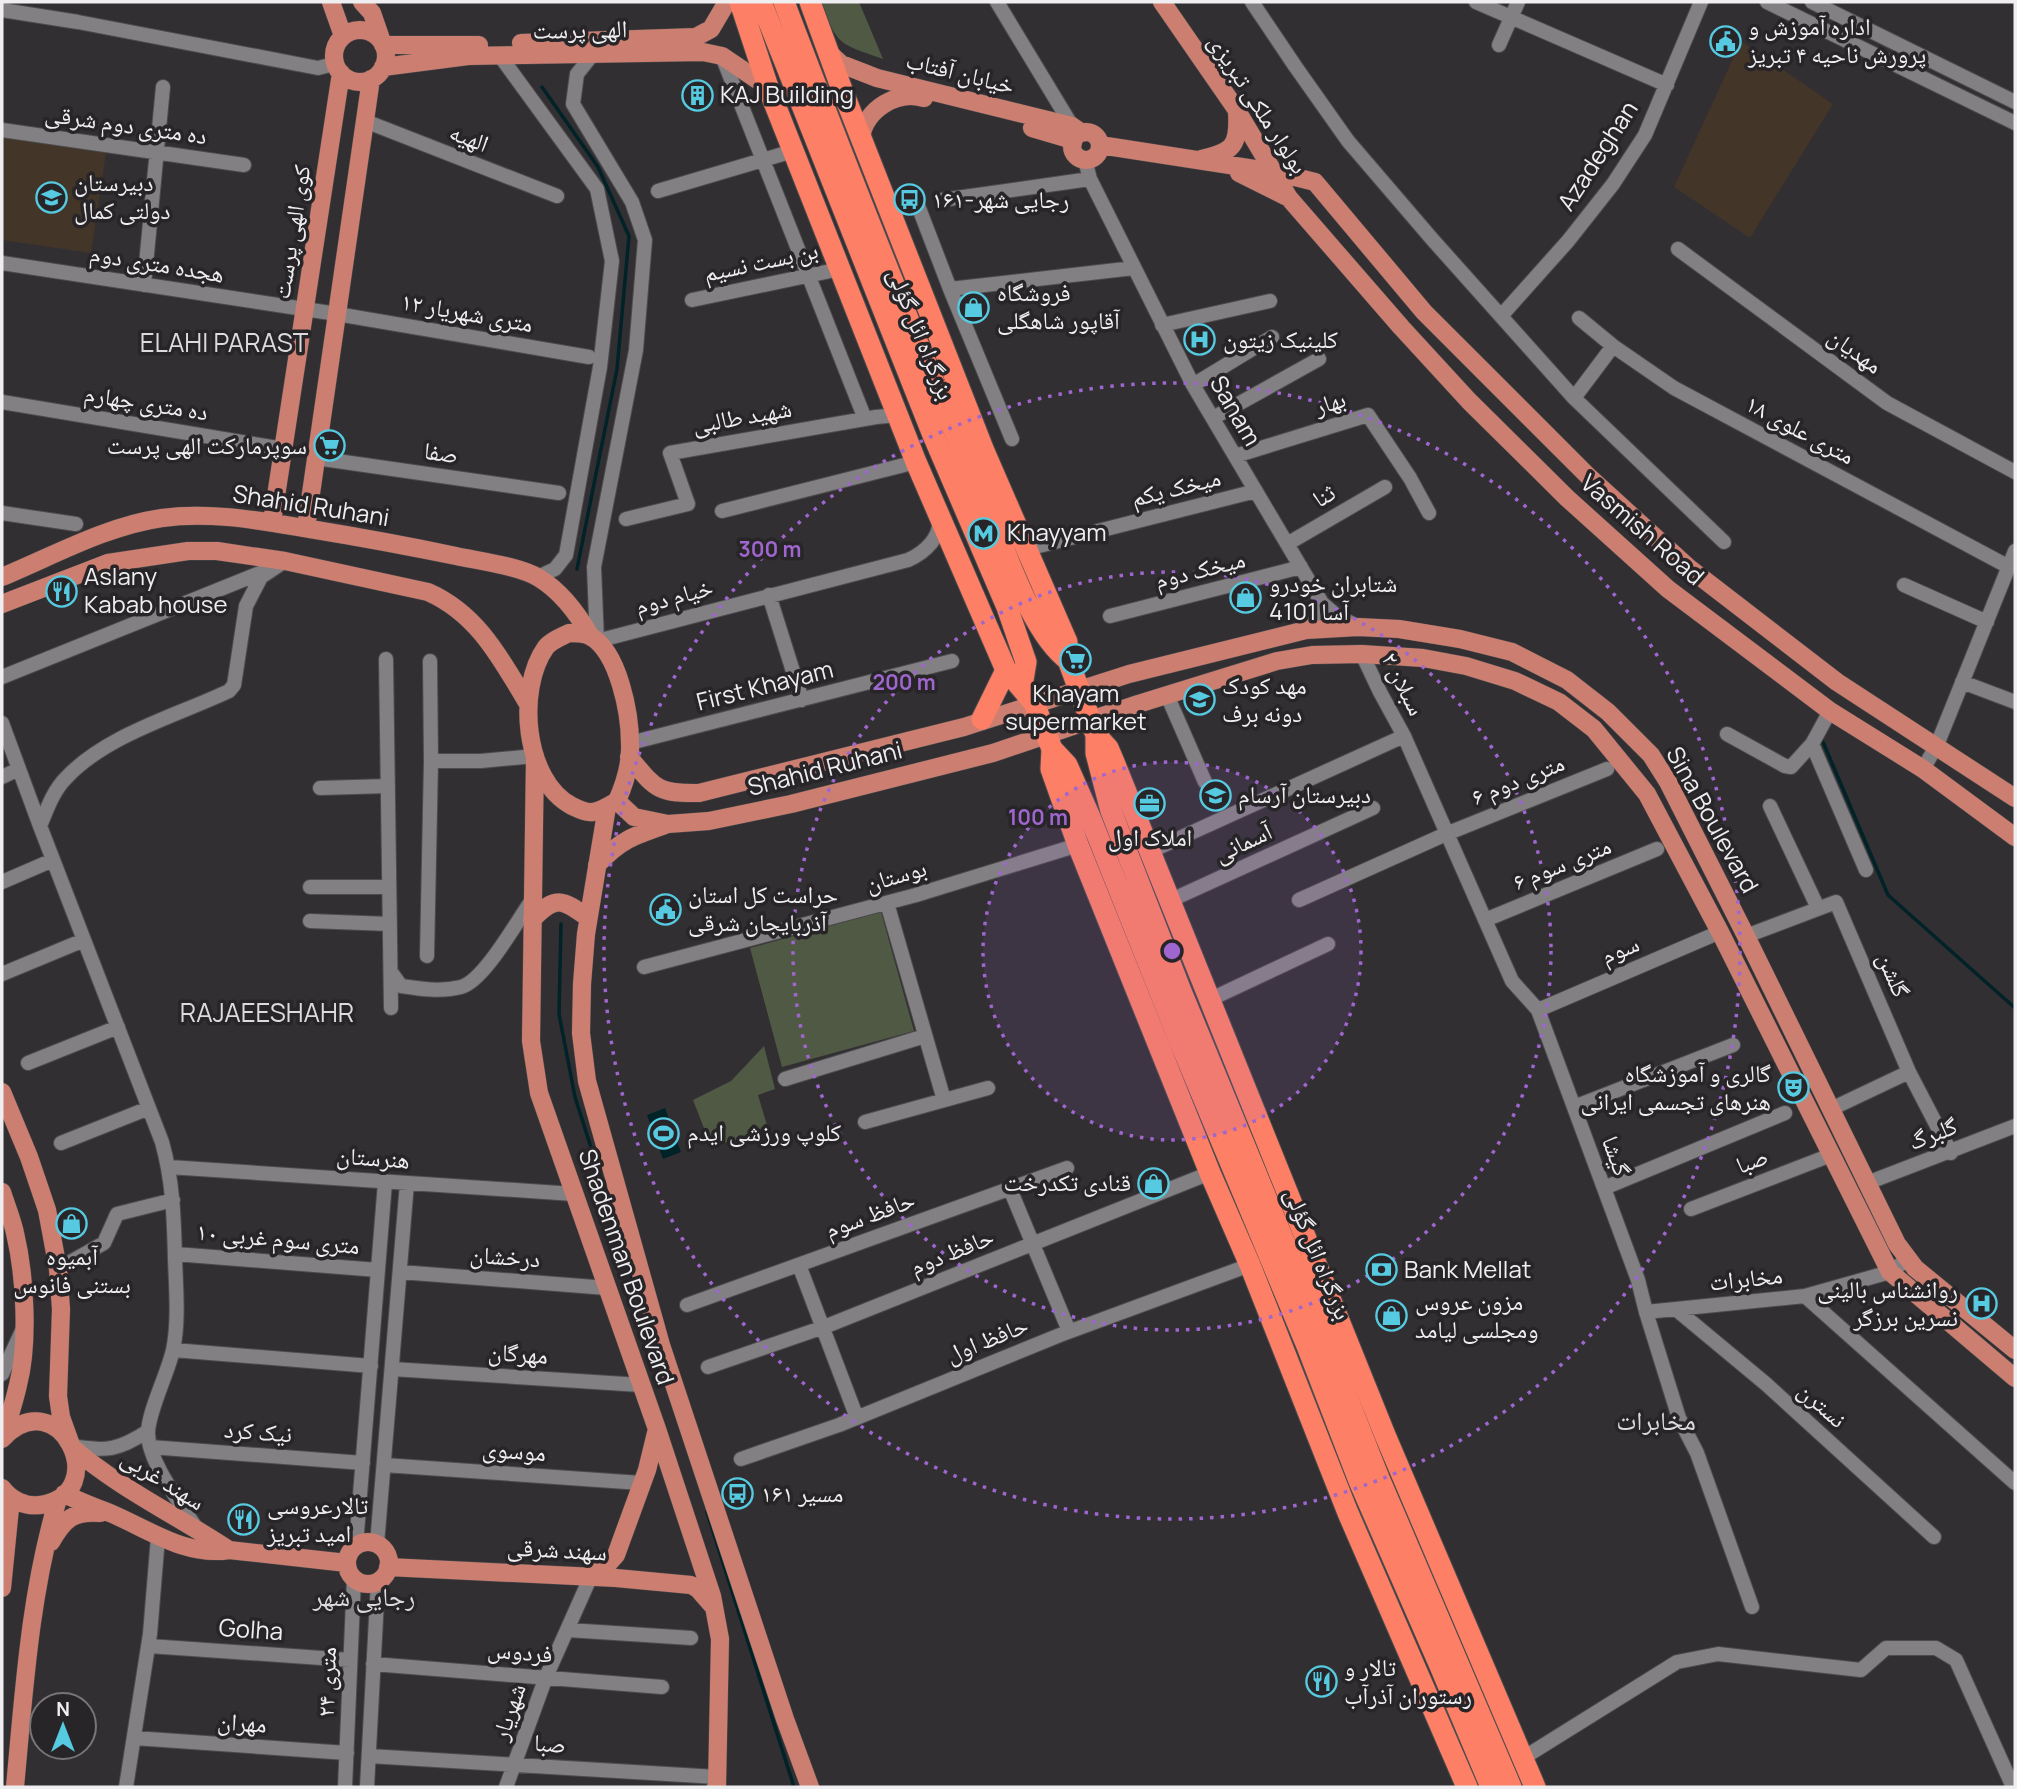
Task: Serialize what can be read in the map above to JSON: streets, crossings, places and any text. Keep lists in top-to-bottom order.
{
  "streets": {
    "highway": ["بزرگراه ائل گؤلی"],
    "main road": [
      "الهی پرست",
      "خیابان آفتاب",
      "بولوار ملکی تبریزی",
      "کوی الهی پرست",
      "Shahid Ruhani",
      "Vasmish Road",
      "Sina Boulevard",
      "Shadenman Boulevard",
      "سهند غربی",
      "سهند شرقی"
    ],
    "street": [
      "ده متری دوم شرقی",
      "الهیه",
      "Azadeghan",
      "بن بست نسیم",
      "هجده متری دوم",
      "۱۲ متری شهریار",
      "مهدیان",
      "ده متری چهارم",
      "بهار",
      "Sanam",
      "شهید طالبی",
      "۱۸ متری علوی",
      "صفا",
      "میخک یکم",
      "ثنا",
      "میخک دوم",
      "خیام دوم",
      "سبلان ۲",
      "First Khayam",
      "۶ متری دوم",
      "آسمانی",
      "۶ متری سوم",
      "بوستان",
      "سوم",
      "گلشن",
      "گلبرگ",
      "گیشا",
      "هنرستان",
      "صبا",
      "حافظ سوم",
      "۱۰ متری سوم غربی",
      "حافظ دوم",
      "درخشان",
      "مخابرات",
      "حافظ اول",
      "مهرگان",
      "نسترن",
      "نیک کرد",
      "موسوی",
      "Golha",
      "فردوس",
      "۲۴ متری",
      "شهریار",
      "مهران"
    ]
  },
  "crossings": [
    ["الهی پرست", "کوی الهی پرست"],
    ["خیابان آفتاب", "Sanam"],
    ["بولوار ملکی تبریزی", "Vasmish Road"],
    ["کوی الهی پرست", "هجده متری دوم"],
    ["کوی الهی پرست", "ده متری چهارم"],
    ["کوی الهی پرست", "Shahid Ruhani"],
    ["هجده متری دوم", "۱۲ متری شهریار"],
    ["بزرگراه ائل گؤلی", "Shahid Ruhani"],
    ["بزرگراه ائل گؤلی", "Sina Boulevard"],
    ["بهار", "Sanam"],
    ["Sanam", "میخک یکم"],
    ["Sanam", "ثنا"],
    ["Sanam", "میخک دوم"],
    ["Shahid Ruhani", "خیام دوم"],
    ["Shahid Ruhani", "First Khayam"],
    ["Shahid Ruhani", "Sina Boulevard"],
    ["Shahid Ruhani", "Shadenman Boulevard"],
    ["خیام دوم", "First Khayam"],
    ["خیام دوم", "Shadenman Boulevard"],
    ["سبلان ۲", "Sina Boulevard"],
    ["سبلان ۲", "گیشا"],
    ["First Khayam", "Shadenman Boulevard"],
    ["۶ متری دوم", "گیشا"],
    ["Sina Boulevard", "سوم"],
    ["Sina Boulevard", "گلبرگ"],
    ["Sina Boulevard", "صبا"],
    ["Sina Boulevard", "مخابرات"],
    ["۶ متری سوم", "گیشا"],
    ["سوم", "گیشا"],
    ["گلشن", "گلبرگ"],
    ["گیشا", "مخابرات"],
    ["هنرستان", "Shadenman Boulevard"],
    ["صبا", "Shadenman Boulevard"],
    ["صبا", "۲۴ متری"],
    ["صبا", "شهریار"],
    ["درخشان", "Shadenman Boulevard"],
    ["Shadenman Boulevard", "مهرگان"],
    ["Shadenman Boulevard", "سهند شرقی"],
    ["مخابرات", "نسترن"],
    ["سهند غربی", "سهند شرقی"],
    ["سهند غربی", "۲۴ متری"],
    ["سهند شرقی", "۲۴ متری"],
    ["سهند شرقی", "شهریار"],
    ["Golha", "۲۴ متری"],
    ["فردوس", "۲۴ متری"],
    ["فردوس", "شهریار"],
    ["۲۴ متری", "مهران"]
  ],
  "districts": [
    "ELAHI PARAST",
    "RAJAEESHAHR",
    "مخابرات",
    "رجایی شهر"
  ],
  "places": {
    "public building": ["اداره آموزش و پرورش ناحیه ۴ تبریز", "حراست کل استان آذربایجان شرقی"],
    "building": ["KAJ Building"],
    "school or university": ["دبیرستان دولتی کمال", "مهد کودک دونه برف", "دبیرستان آرسام"],
    "bus stop": ["۱۶۱-رجایی شهر", "مسیر ۱۶۱"],
    "shop": [
      "فروشگاه آقاپور شاهگلی",
      "شتابران خودرو 4101 آسا",
      "قنادی تکدرخت",
      "آبمیوه بستنی فانوس",
      "مزون عروس ومجلسی لیامد"
    ],
    "hospital": ["کلینیک زیتون", "روانشناس بالینی نسرین برزگر"],
    "supermarket": ["سوپرمارکت الهی پرست", "Khayam supermarket"],
    "metro station": ["Khayyam"],
    "restaurant": ["Aslany Kabab house", "تالارعروسی امید تبریز", "تالار و رستوران آذرآب"],
    "office": ["املاک اول"],
    "theatre": ["گالری و آموزشگاه هنرهای تجسمی ایرانی"],
    "sports": ["کلوپ ورزشی ایدم"],
    "bank": ["Bank Mellat"]
  },
  "north": "top",
  "rings": ["300 m", "200 m", "100 m"]
}
